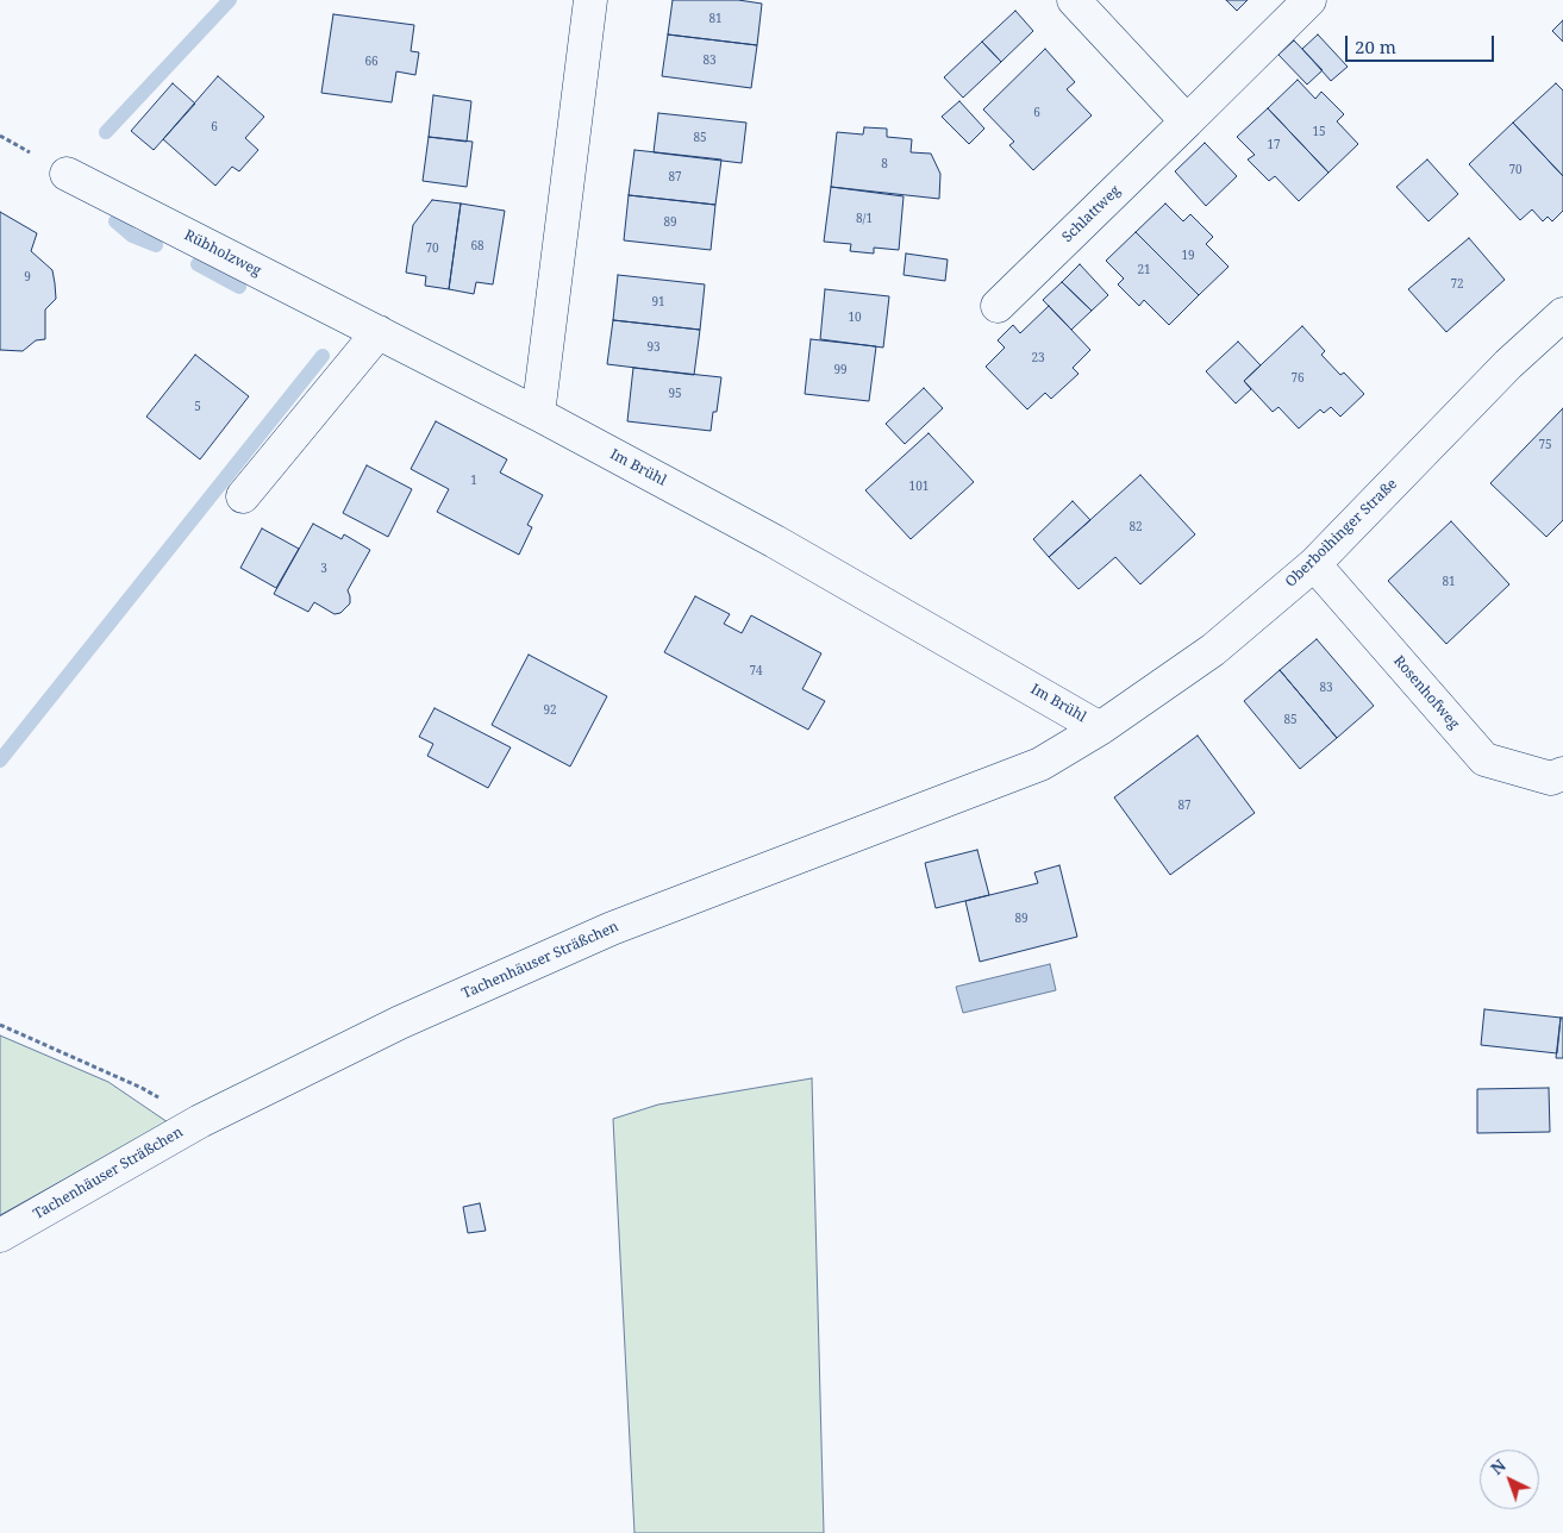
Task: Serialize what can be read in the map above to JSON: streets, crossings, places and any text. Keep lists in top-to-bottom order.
{
  "streets": {
    "street": [
      "Schlattweg",
      "Rübholzweg",
      "Im Brühl",
      "Oberboihinger Straße",
      "Rosenhofweg",
      "Tachenhäuser Sträßchen"
    ]
  },
  "crossings": [
    ["Rübholzweg", "Im Brühl"],
    ["Im Brühl", "Oberboihinger Straße"],
    ["Im Brühl", "Tachenhäuser Sträßchen"],
    ["Oberboihinger Straße", "Rosenhofweg"],
    ["Oberboihinger Straße", "Tachenhäuser Sträßchen"]
  ],
  "house_numbers": [
    "81",
    "83",
    "66",
    "6",
    "6",
    "15",
    "85",
    "17",
    "8",
    "70",
    "87",
    "8/1",
    "89",
    "68",
    "70",
    "19",
    "21",
    "9",
    "72",
    "91",
    "10",
    "93",
    "23",
    "99",
    "76",
    "95",
    "5",
    "75",
    "1",
    "101",
    "82",
    "3",
    "81",
    "74",
    "83",
    "92",
    "85",
    "87",
    "89"
  ],
  "scale_bar": "20 m",
  "north": "top left"
}
